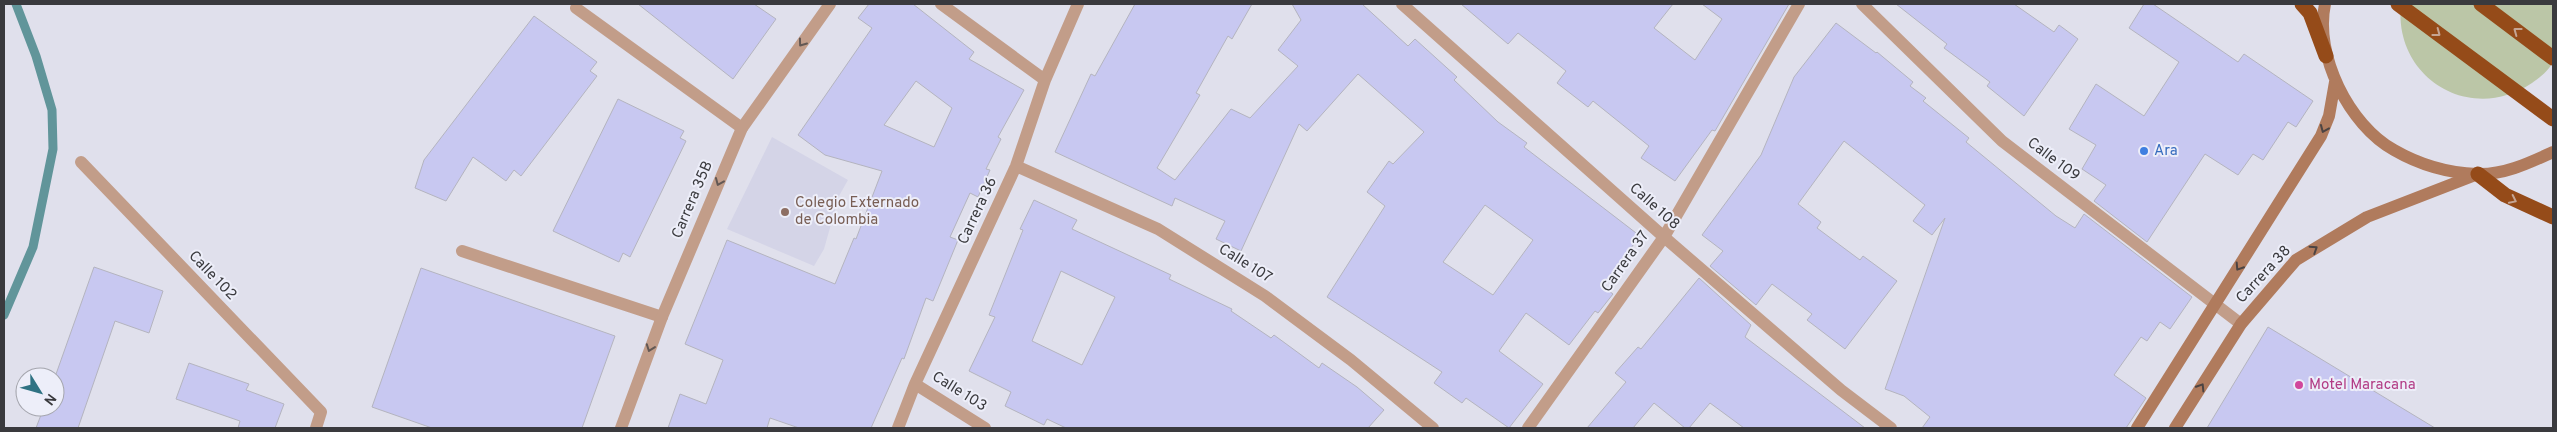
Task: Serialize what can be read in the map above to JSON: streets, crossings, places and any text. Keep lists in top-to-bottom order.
{
  "streets": {
    "main road": ["Carrera 38"],
    "street": [
      "Calle 109",
      "Carrera 35B",
      "Calle 108",
      "Carrera 36",
      "Carrera 37",
      "Calle 107",
      "Calle 102",
      "Calle 103"
    ]
  },
  "crossings": [
    ["Calle 109", "Carrera 38"],
    ["Calle 108", "Carrera 37"],
    ["Carrera 36", "Calle 107"],
    ["Carrera 36", "Calle 103"]
  ],
  "one_way": ["Carrera 35B"],
  "places": ["Ara", "Colegio Externado de Colombia", "Motel Maracana"],
  "north": "bottom right"
}
